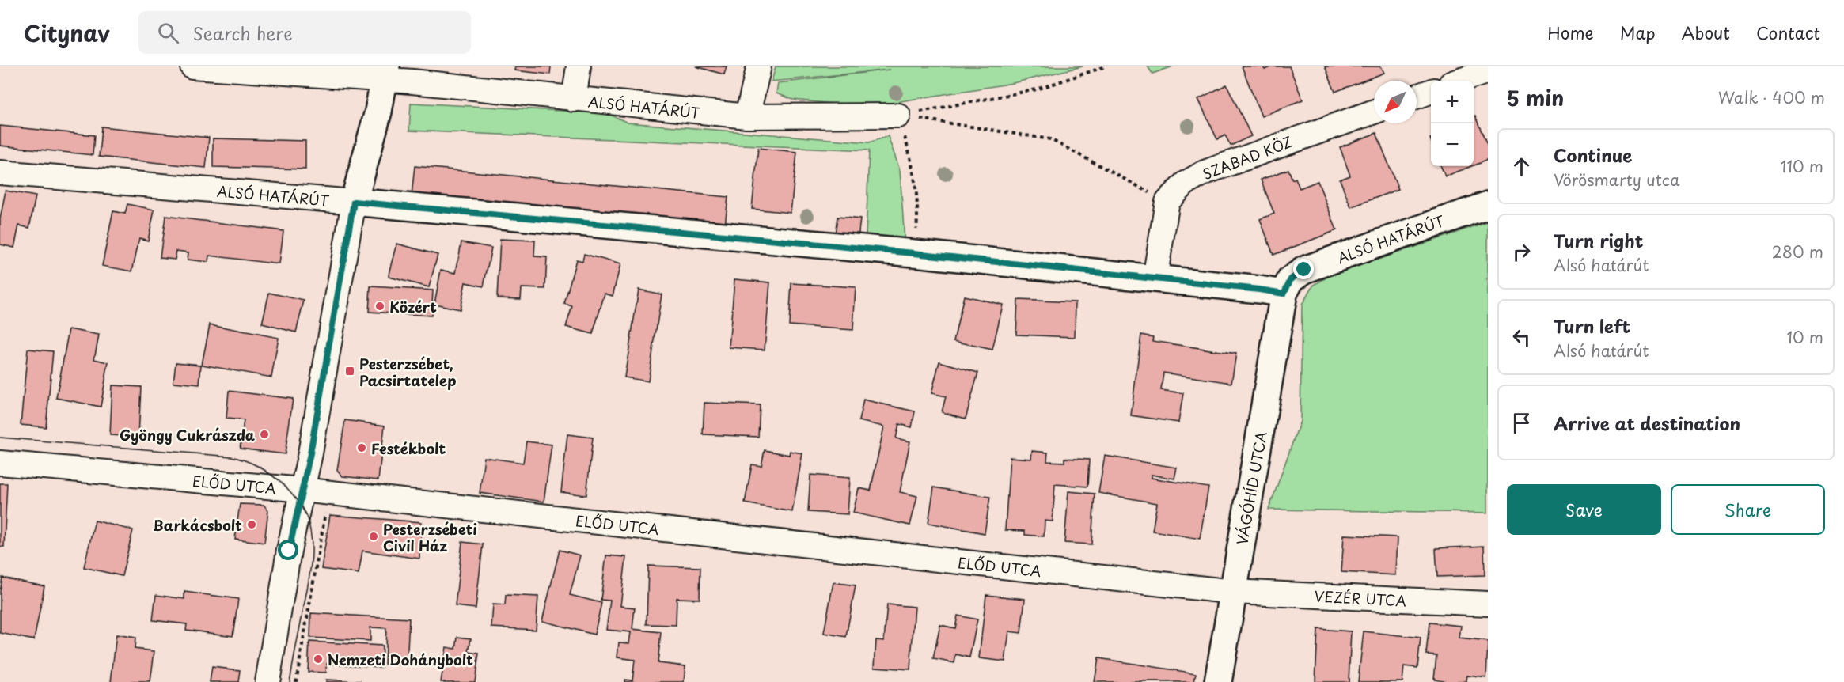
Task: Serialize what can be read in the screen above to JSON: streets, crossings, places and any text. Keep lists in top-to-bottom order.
{
  "streets": {
    "street": [
      "ALSÓ HATÁRÚT",
      "SZABAD KÖZ",
      "ELŐD UTCA",
      "VÁGÓHÍD UTCA",
      "VEZÉR UTCA"
    ]
  },
  "crossings": [
    ["ALSÓ HATÁRÚT", "VÁGÓHÍD UTCA"],
    ["ELŐD UTCA", "VÁGÓHÍD UTCA"],
    ["ELŐD UTCA", "VEZÉR UTCA"],
    ["VÁGÓHÍD UTCA", "VEZÉR UTCA"]
  ],
  "places": {
    "other": [
      "Közért",
      "Gyöngy Cukrászda",
      "Festékbolt",
      "Barkácsbolt",
      "Pesterzsébeti Civil Ház",
      "Nemzeti Dohánybolt"
    ],
    "transit": ["Pesterzsébet, Pacsirtatelep"]
  },
  "north": "bottom left",
  "page": {
    "header": "Citynav",
    "search": "Search here",
    "nav": [
      "Home",
      "Map",
      "About",
      "Contact"
    ],
    "heading": ["5 min", "Walk · 400 m"],
    "map_buttons": ["+", "−"],
    "list": [
      ["Continue", "Vörösmarty utca", "110 m"],
      ["Turn right", "Alsó határút", "280 m"],
      ["Turn left", "Alsó határút", "10 m"],
      "Arrive at destination"
    ],
    "buttons": ["Save", "Share"]
  }
}
